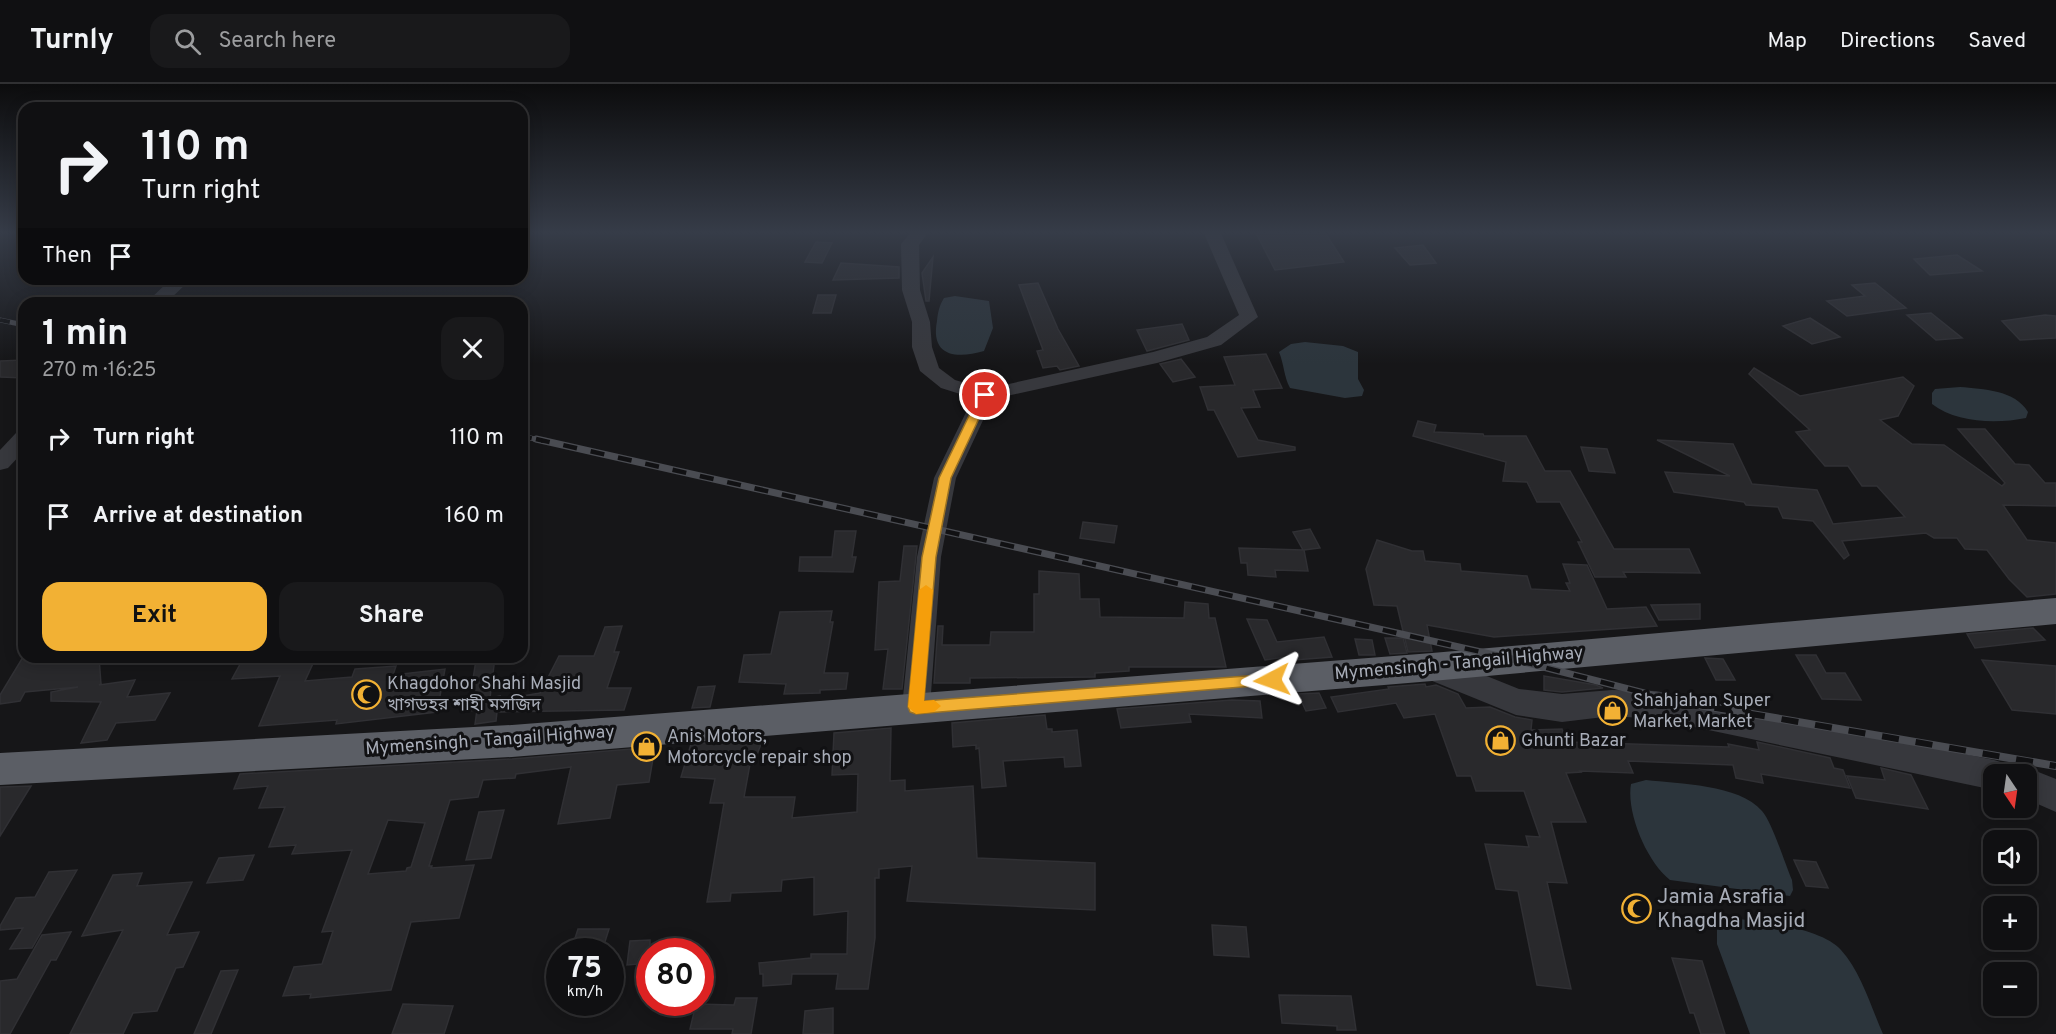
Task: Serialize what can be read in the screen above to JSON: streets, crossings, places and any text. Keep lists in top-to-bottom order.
{
  "streets": {
    "highway": ["Mymensingh - Tangail Highway"]
  },
  "places": {
    "mosque": ["Khagdohor Shahi Masjid খাগডহর শাহী মসজিদ", "Jamia Asrafia Khagdha Masjid"],
    "shop": ["Shahjahan Super Market, Market", "Ghunti Bazar", "Anis Motors, Motorcycle repair shop"]
  },
  "north": "bottom",
  "page": {
    "header": "Turnly",
    "search": "Search here",
    "nav": ["Map", "Directions", "Saved"],
    "turn": ["110 m", "Turn right"],
    "then": "Then",
    "heading": ["1 min", "270 m · 16:25"],
    "list": [
      {
        "name": "Turn right",
        "value": "110 m"
      },
      {
        "name": "Arrive at destination",
        "value": "160 m"
      }
    ],
    "buttons": ["Exit", "Share"],
    "map_buttons": ["+", "−"],
    "speed": "75 km/h",
    "limit": "80"
  }
}
